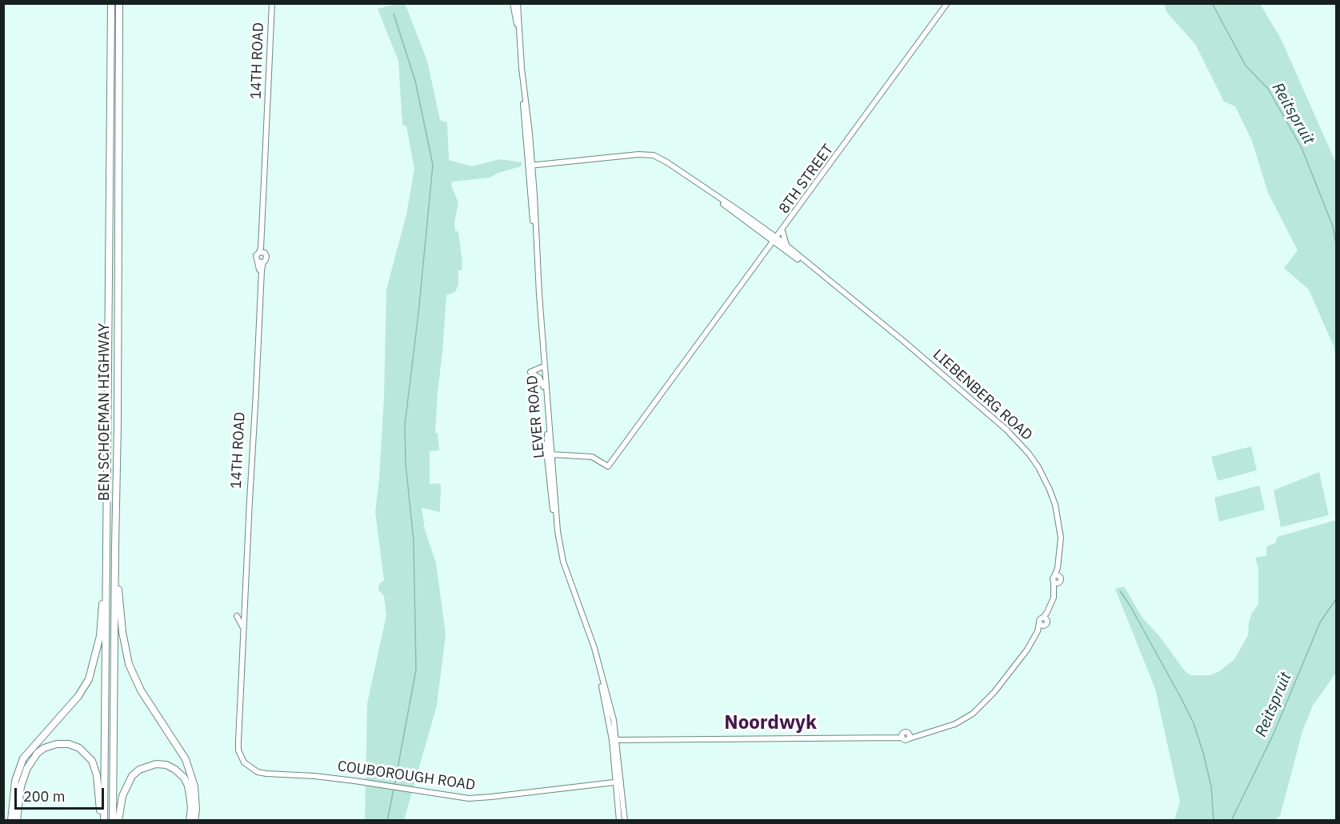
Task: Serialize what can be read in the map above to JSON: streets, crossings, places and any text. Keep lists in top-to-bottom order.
{
  "streets": {
    "highway": ["BEN SCHOEMAN HIGHWAY"],
    "street": [
      "14TH ROAD",
      "8TH STREET",
      "LIEBENBERG ROAD",
      "LEVER ROAD",
      "COUBOROUGH ROAD"
    ]
  },
  "crossings": [
    ["14TH ROAD", "COUBOROUGH ROAD"],
    ["8TH STREET", "LIEBENBERG ROAD"],
    ["8TH STREET", "LEVER ROAD"],
    ["LIEBENBERG ROAD", "LEVER ROAD"],
    ["LEVER ROAD", "COUBOROUGH ROAD"]
  ],
  "districts": ["Noordwyk"],
  "water": ["Reitspruit"],
  "scale_bar": "200 m"
}
